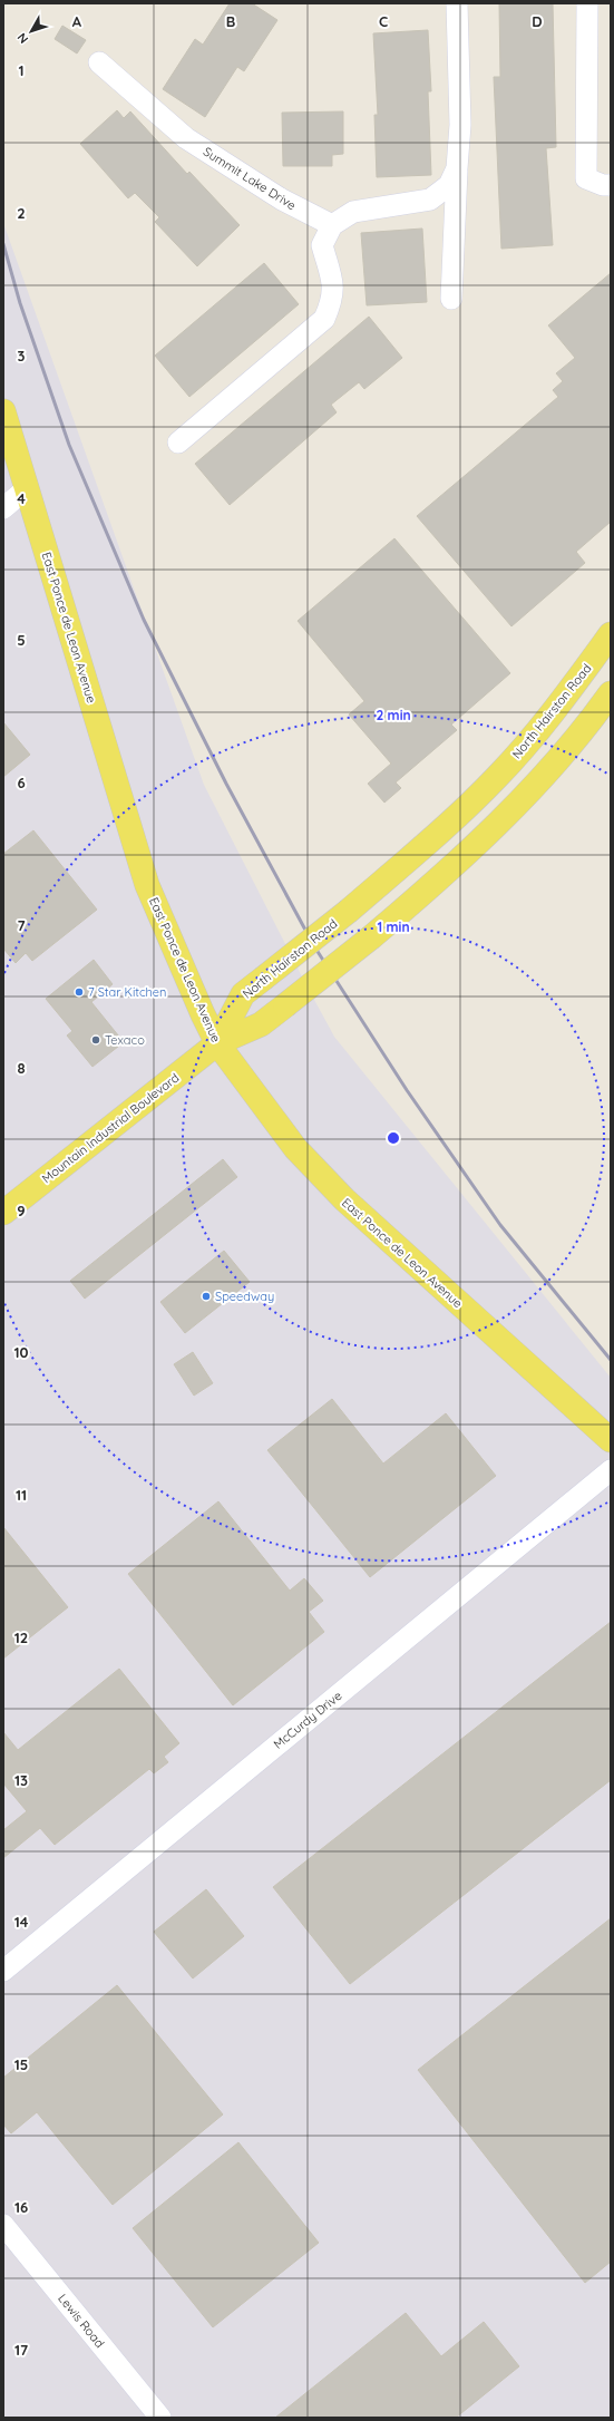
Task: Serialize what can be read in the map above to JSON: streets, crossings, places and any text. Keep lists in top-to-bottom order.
{
  "streets": {
    "main road": ["East Ponce de Leon Avenue", "North Hairston Road", "Mountain Industrial Boulevard"],
    "street": ["Summit Lake Drive", "McCurdy Drive", "Lewis Road"]
  },
  "crossings": [
    ["East Ponce de Leon Avenue", "North Hairston Road"],
    ["East Ponce de Leon Avenue", "Mountain Industrial Boulevard"],
    ["North Hairston Road", "Mountain Industrial Boulevard"]
  ],
  "places": ["7 Star Kitchen", "Texaco", "Speedway"],
  "north": "bottom left",
  "grid": {
    "columns": [
      "A",
      "B",
      "C",
      "D"
    ],
    "rows": [
      "1",
      "2",
      "3",
      "4",
      "5",
      "6",
      "7",
      "8",
      "9",
      "10",
      "11",
      "12",
      "13",
      "14",
      "15",
      "16",
      "17"
    ]
  },
  "rings": ["2 min", "1 min"]
}
